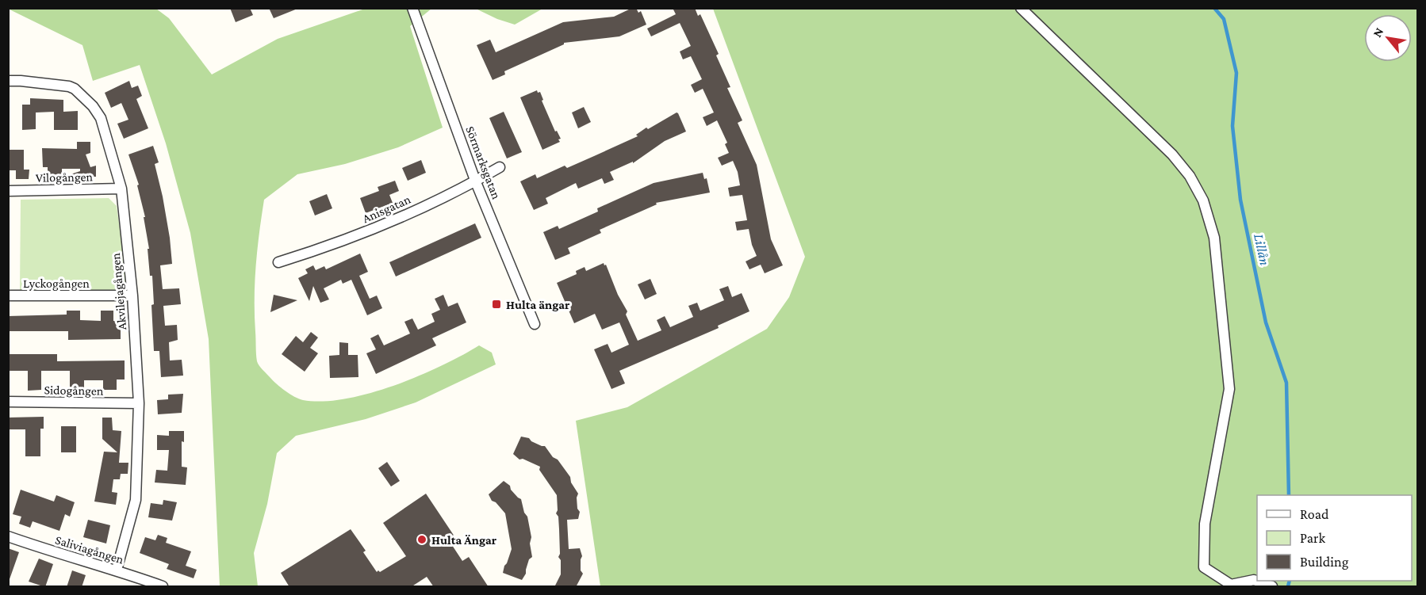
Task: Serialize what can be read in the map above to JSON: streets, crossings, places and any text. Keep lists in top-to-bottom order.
{
  "streets": {
    "street": [
      "Sörmarksgatan",
      "Vilogången",
      "Anisgatan",
      "Lyckogången",
      "Akvilejagången",
      "Sidogången",
      "Saliviagången"
    ]
  },
  "crossings": [
    ["Sörmarksgatan", "Anisgatan"],
    ["Vilogången", "Akvilejagången"],
    ["Lyckogången", "Akvilejagången"],
    ["Akvilejagången", "Sidogången"],
    ["Akvilejagången", "Saliviagången"]
  ],
  "water": ["Lillån"],
  "places": {
    "transit": ["Hulta ängar"],
    "other": ["Hulta Ängar"]
  },
  "legend": ["Road", "Park", "Building"],
  "north": "top left"
}
